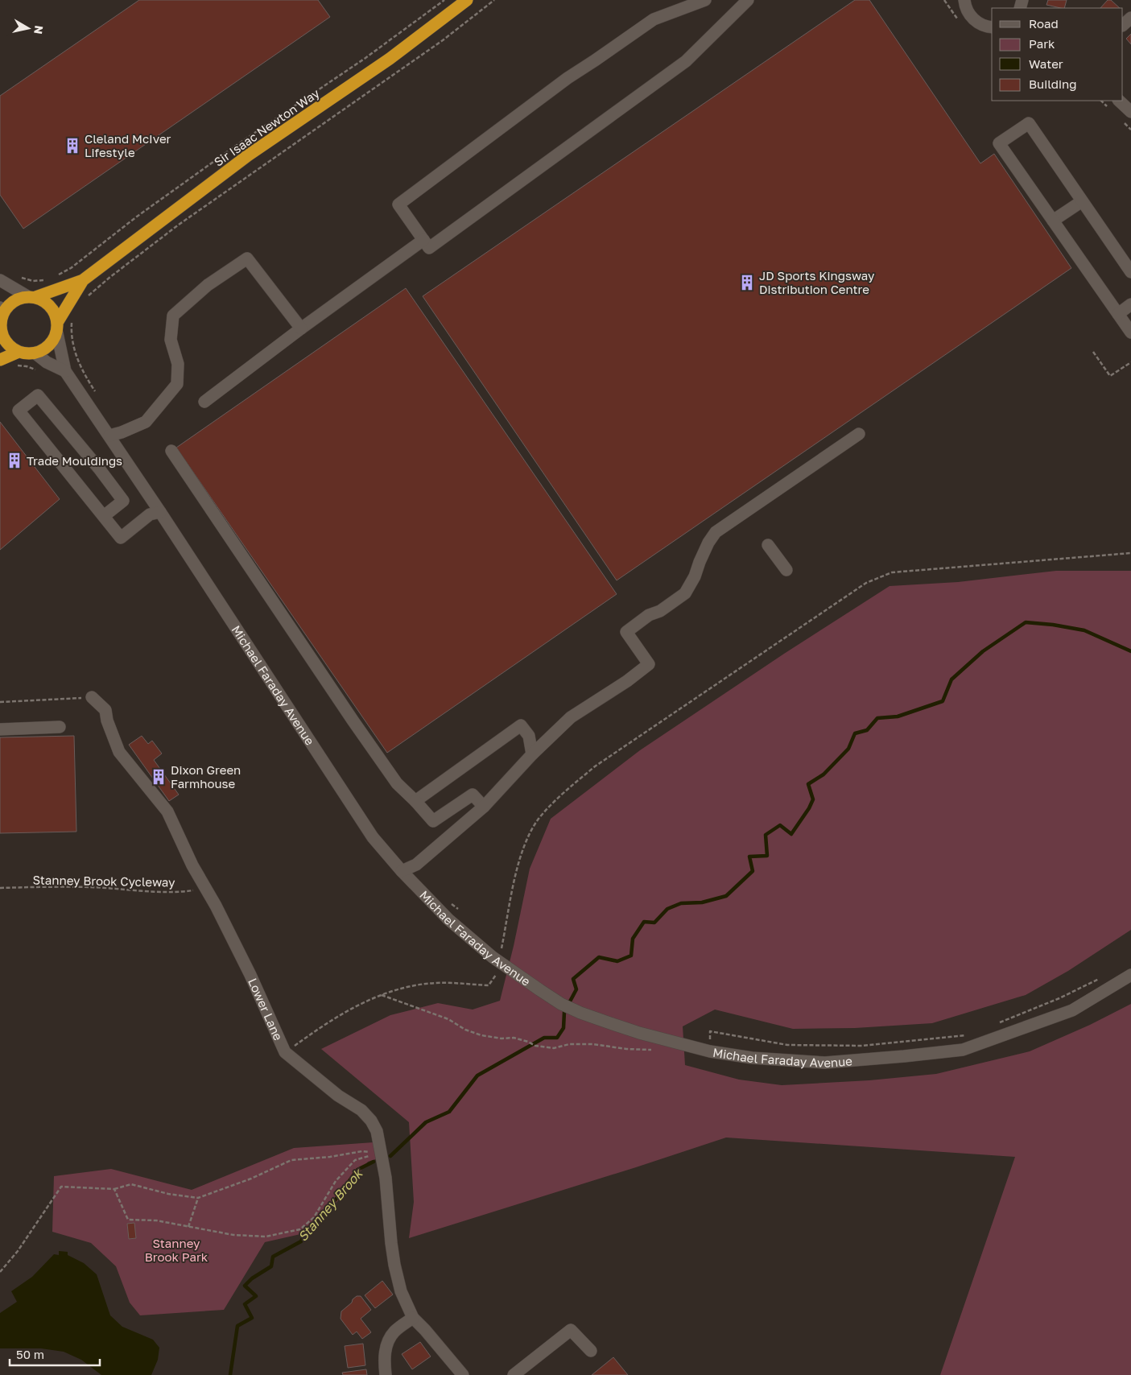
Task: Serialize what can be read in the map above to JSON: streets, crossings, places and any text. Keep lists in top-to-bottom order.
{
  "streets": {
    "highway": ["Sir Isaac Newton Way"],
    "street": ["Michael Faraday Avenue", "Lower Lane"],
    "path": ["Stanney Brook Cycleway"]
  },
  "crossings": [
    ["Stanney Brook Cycleway", "Lower Lane"]
  ],
  "water": ["Stanney Brook"],
  "parks": ["Stanney Brook Park"],
  "places": {
    "building": [
      "Cleland McIver Lifestyle",
      "JD Sports Kingsway Distribution Centre",
      "Trade Mouldings",
      "Dixon Green Farmhouse"
    ]
  },
  "legend": [
    "Road",
    "Park",
    "Water",
    "Building"
  ],
  "scale_bar": "50 m",
  "north": "right"
}
